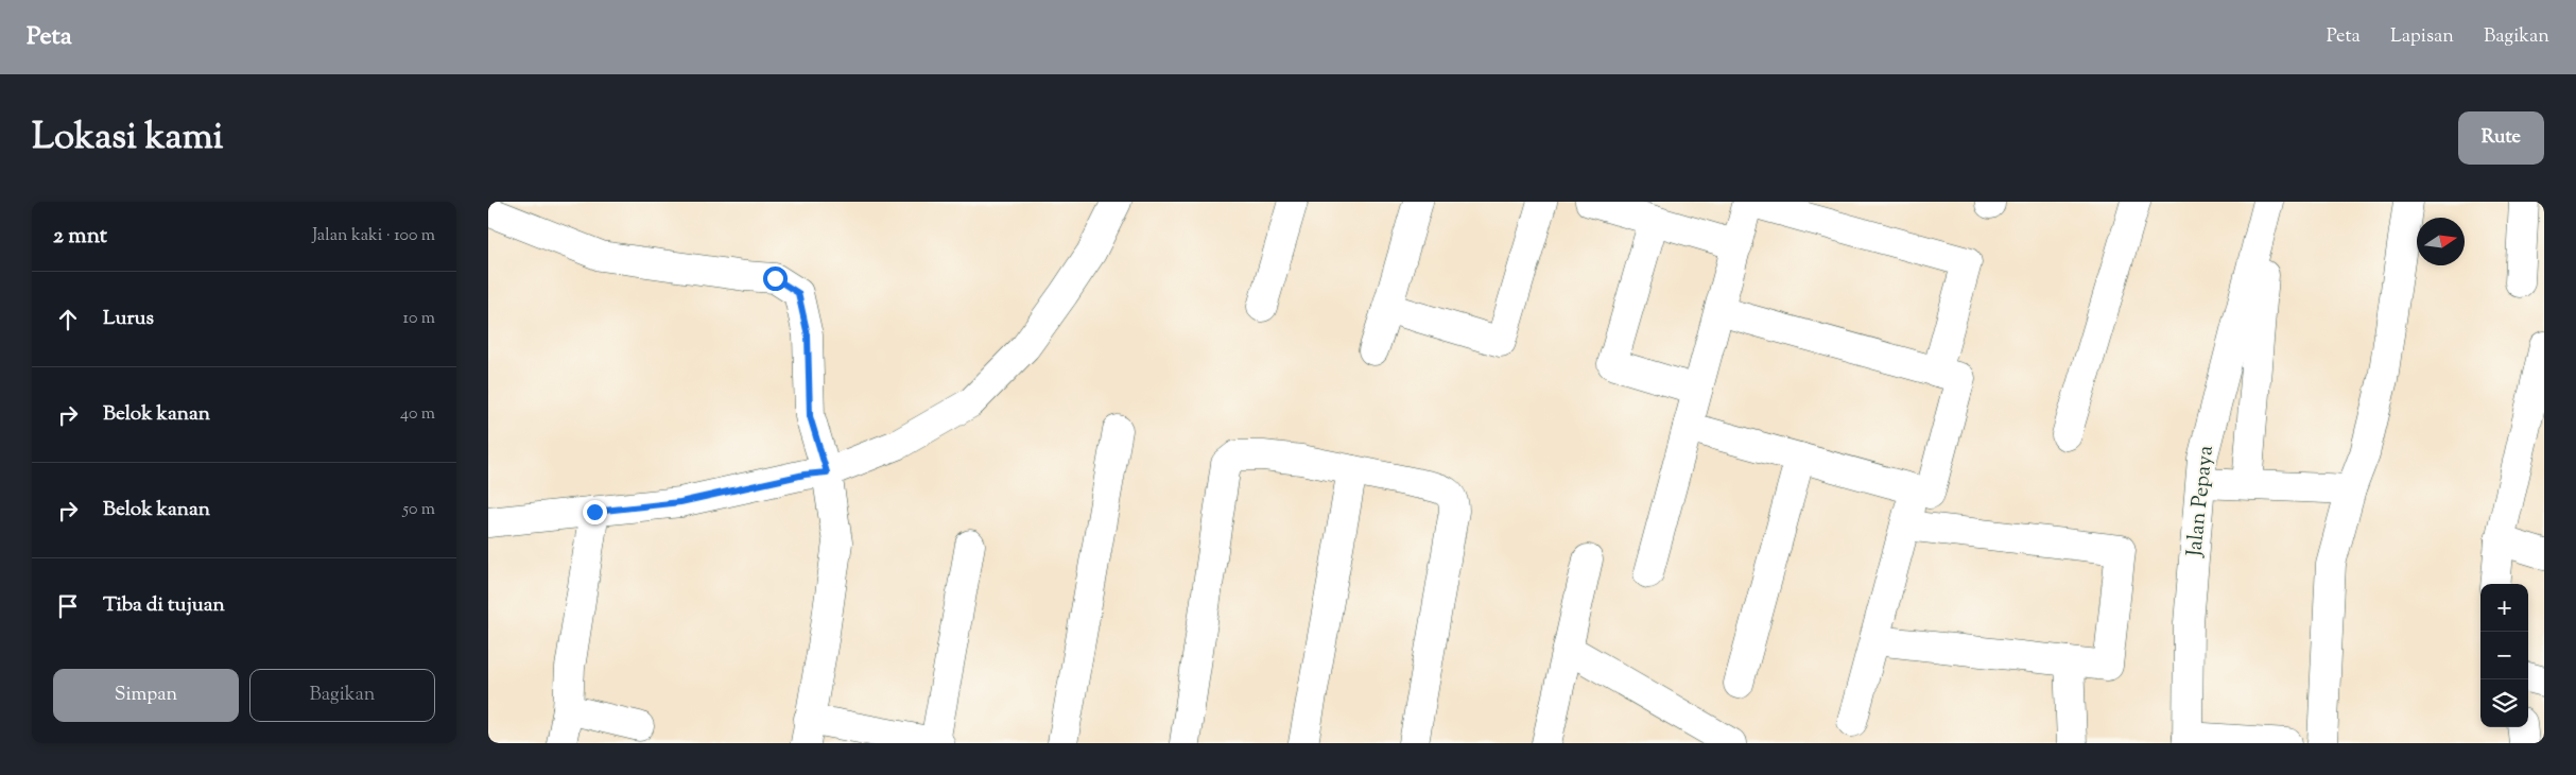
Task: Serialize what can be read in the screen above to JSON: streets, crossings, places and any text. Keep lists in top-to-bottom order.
{
  "streets": {
    "street": ["Jalan Pepaya"]
  },
  "north": "right",
  "page": {
    "header": "Peta",
    "nav": ["Peta", "Lapisan", "Bagikan"],
    "title": "Lokasi kami",
    "buttons": [
      "Rute",
      ["Simpan", "Bagikan"]
    ],
    "heading": ["2 mnt", "Jalan kaki · 100 m"],
    "list": [
      ["Lurus", "10 m"],
      ["Belok kanan", "40 m"],
      ["Belok kanan", "50 m"],
      "Tiba di tujuan"
    ],
    "map_buttons": ["+", "−"]
  }
}
